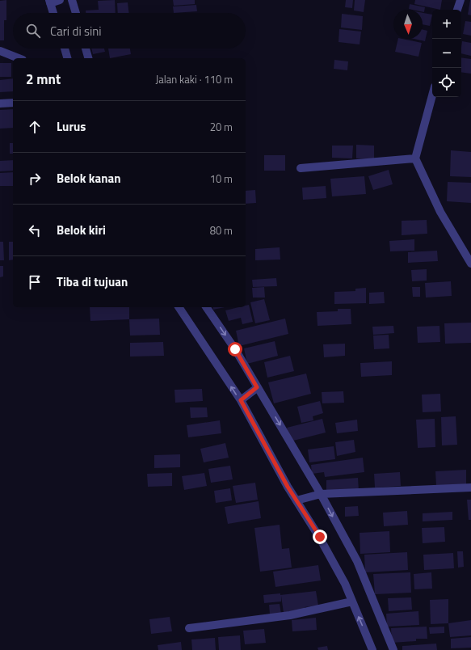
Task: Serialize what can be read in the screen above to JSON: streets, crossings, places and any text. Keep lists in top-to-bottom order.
{
  "north": "bottom",
  "page": {
    "map_buttons": ["+", "−"],
    "search": "Cari di sini",
    "heading": ["2 mnt", "Jalan kaki · 110 m"],
    "list": [
      ["Lurus", "20 m"],
      ["Belok kanan", "10 m"],
      ["Belok kiri", "80 m"],
      "Tiba di tujuan"
    ]
  }
}
